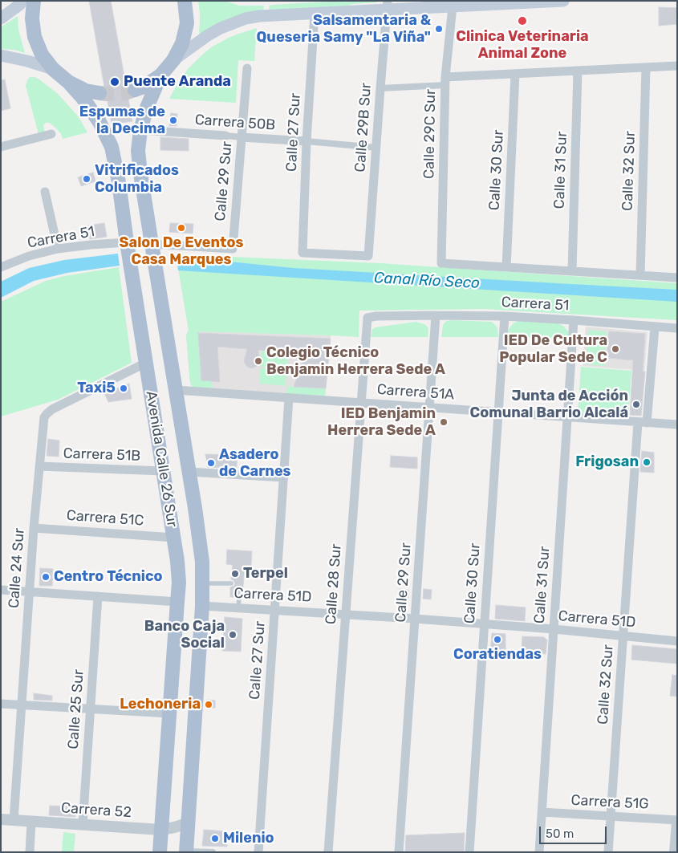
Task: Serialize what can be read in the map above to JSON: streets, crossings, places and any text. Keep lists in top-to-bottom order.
{
  "streets": {
    "main road": ["Avenida Calle 26 Sur"],
    "street": [
      "Carrera 50B",
      "Calle 29B Sur",
      "Calle 27 Sur",
      "Calle 29C Sur",
      "Calle 30 Sur",
      "Calle 31 Sur",
      "Calle 32 Sur",
      "Calle 29 Sur",
      "Carrera 51",
      "Carrera 51A",
      "Carrera 51B",
      "Carrera 51C",
      "Calle 24 Sur",
      "Calle 28 Sur",
      "Carrera 51D",
      "Calle 25 Sur",
      "Carrera 51G",
      "Carrera 52"
    ]
  },
  "crossings": [
    ["Carrera 50B", "Calle 29B Sur"],
    ["Carrera 50B", "Calle 27 Sur"],
    ["Carrera 50B", "Calle 29 Sur"],
    ["Carrera 50B", "Avenida Calle 26 Sur"],
    ["Calle 29B Sur", "Calle 27 Sur"],
    ["Calle 27 Sur", "Carrera 51A"],
    ["Calle 27 Sur", "Carrera 51D"],
    ["Calle 29C Sur", "Calle 30 Sur"],
    ["Calle 30 Sur", "Carrera 51"],
    ["Calle 30 Sur", "Carrera 51A"],
    ["Calle 30 Sur", "Carrera 51D"],
    ["Calle 31 Sur", "Carrera 51"],
    ["Calle 31 Sur", "Carrera 51A"],
    ["Calle 31 Sur", "Carrera 51D"],
    ["Calle 31 Sur", "Carrera 51G"],
    ["Calle 32 Sur", "Carrera 51"],
    ["Calle 32 Sur", "Carrera 51A"],
    ["Calle 32 Sur", "Carrera 51D"],
    ["Calle 32 Sur", "Carrera 51G"],
    ["Calle 29 Sur", "Carrera 51"],
    ["Calle 29 Sur", "Carrera 51A"],
    ["Calle 29 Sur", "Avenida Calle 26 Sur"],
    ["Calle 29 Sur", "Carrera 51D"],
    ["Carrera 51", "Avenida Calle 26 Sur"],
    ["Carrera 51", "Calle 28 Sur"],
    ["Carrera 51A", "Avenida Calle 26 Sur"],
    ["Carrera 51A", "Calle 28 Sur"],
    ["Carrera 51B", "Avenida Calle 26 Sur"],
    ["Carrera 51B", "Calle 24 Sur"],
    ["Avenida Calle 26 Sur", "Carrera 51C"],
    ["Avenida Calle 26 Sur", "Calle 24 Sur"],
    ["Avenida Calle 26 Sur", "Carrera 51D"],
    ["Avenida Calle 26 Sur", "Carrera 52"],
    ["Carrera 51C", "Calle 24 Sur"],
    ["Calle 24 Sur", "Carrera 52"],
    ["Calle 28 Sur", "Carrera 51D"],
    ["Calle 25 Sur", "Carrera 52"]
  ],
  "water": ["Canal Río Seco"],
  "places": [
    "Clinica Veterinaria Animal Zone",
    "Salsamentaria & Queseria Samy \"La Viña\"",
    "Puente Aranda",
    "Espumas de la Decima",
    "Vitrificados Columbia",
    "Salon De Eventos Casa Marques",
    "IED De Cultura Popular Sede C",
    "Colegio Técnico Benjamin Herrera Sede A",
    "Taxi5",
    "Junta de Acción Comunal Barrio Alcalá",
    "IED Benjamin Herrera Sede A",
    "Frigosan",
    "Asadero de Carnes",
    "Terpel",
    "Centro Técnico",
    "Banco Caja Social",
    "Coratiendas",
    "Lechoneria",
    "Milenio"
  ],
  "scale_bar": "50 m"
}
